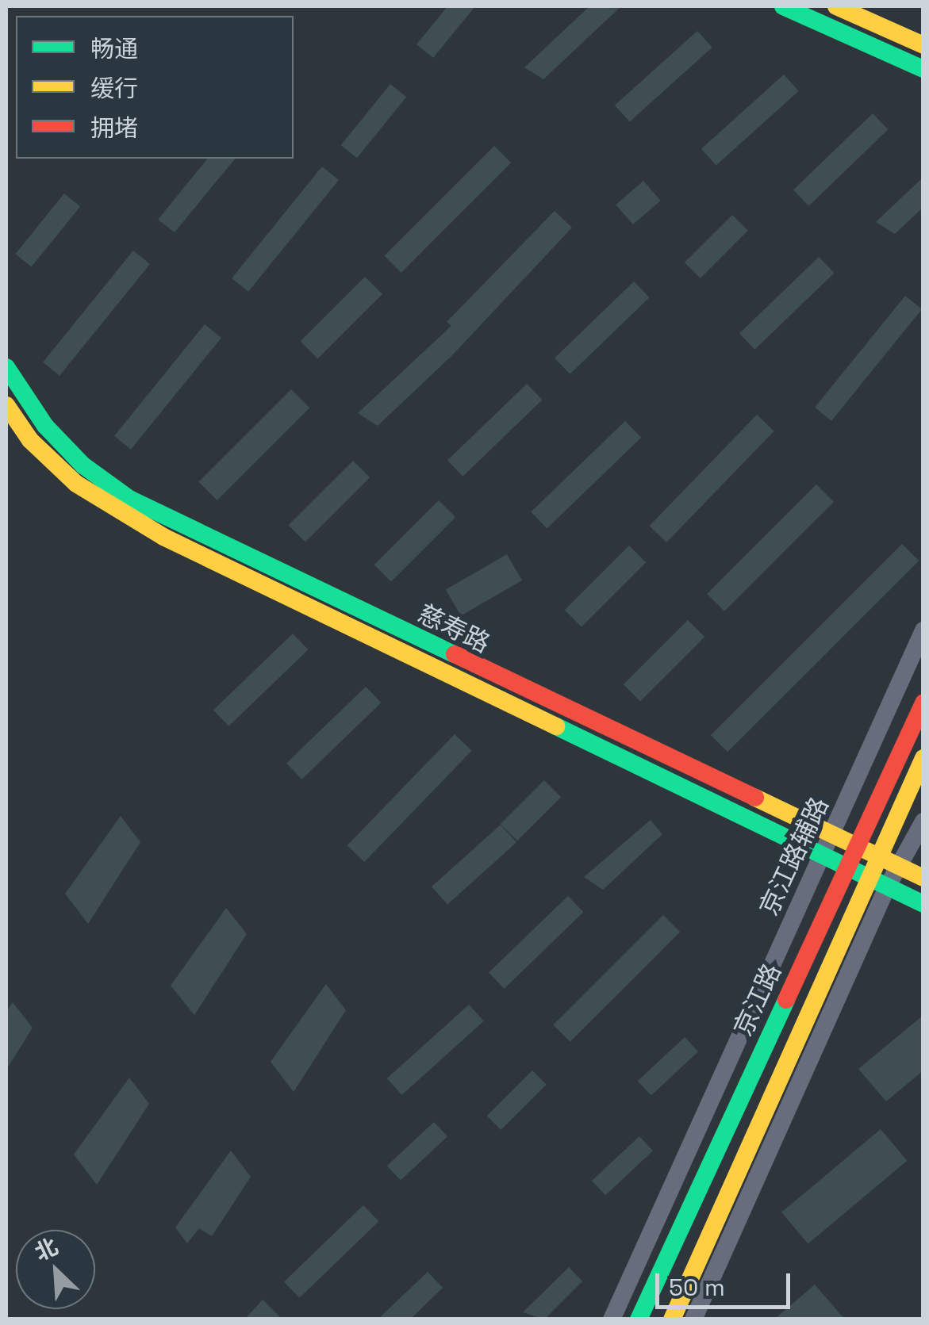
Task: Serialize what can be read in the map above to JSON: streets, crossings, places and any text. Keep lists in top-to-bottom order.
{
  "streets": {
    "street": ["慈寿路", "京江路辅路", "京江路"]
  },
  "crossings": [
    ["慈寿路", "京江路辅路"],
    ["慈寿路", "京江路"]
  ],
  "legend": ["畅通", "缓行", "拥堵"],
  "scale_bar": "50 m",
  "north": "top left"
}
